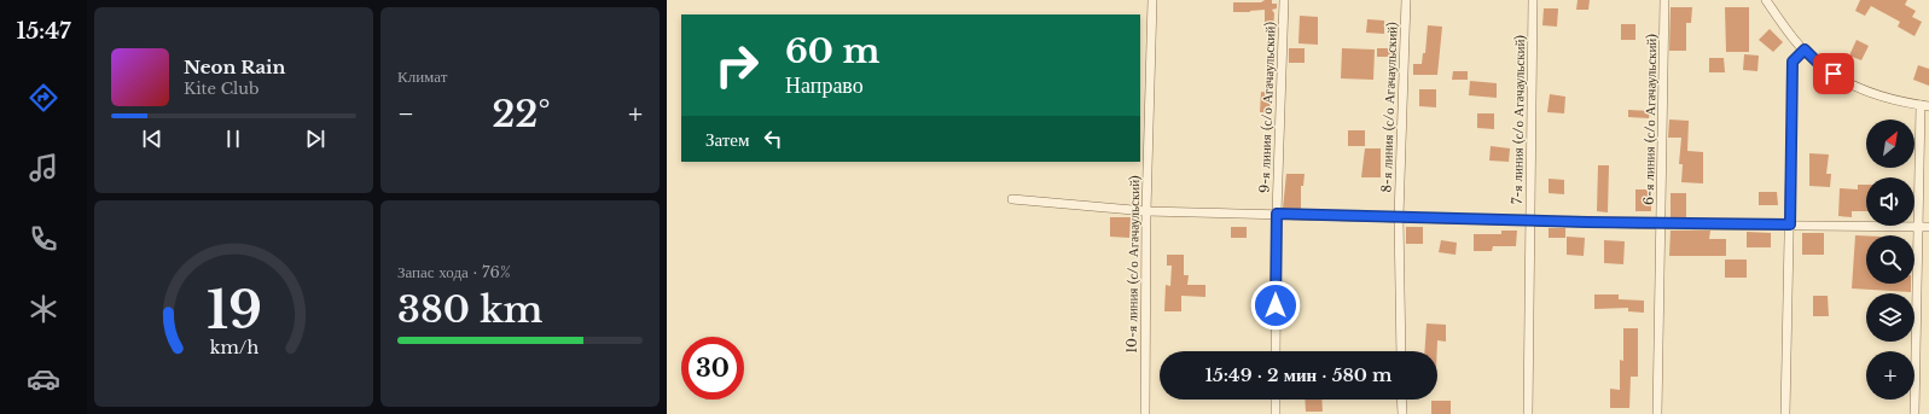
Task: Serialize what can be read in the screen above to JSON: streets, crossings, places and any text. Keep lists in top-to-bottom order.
{
  "streets": {
    "street": [
      "9-я линия (с/о Агачаульский)",
      "8-я линия (с/о Агачаульский)",
      "7-я линия (с/о Агачаульский)",
      "6-я линия (с/о Агачаульский)",
      "10-я линия (с/о Агачаульский)"
    ]
  },
  "north": "top right",
  "page": {
    "tabs": "15:47",
    "tile": [
      "Климат",
      ["Запас хода · 76%", "380 km"]
    ],
    "turn": ["60 m", "Направо"],
    "song": ["Neon Rain", "Kite Club"],
    "heat": ["−", "22°", "+"],
    "then": "Затем",
    "map_buttons": "+",
    "limit": "30",
    "trip": "15:49 · 2 мин · 580 m",
    "gauge": ["19", "km/h"]
  }
}
